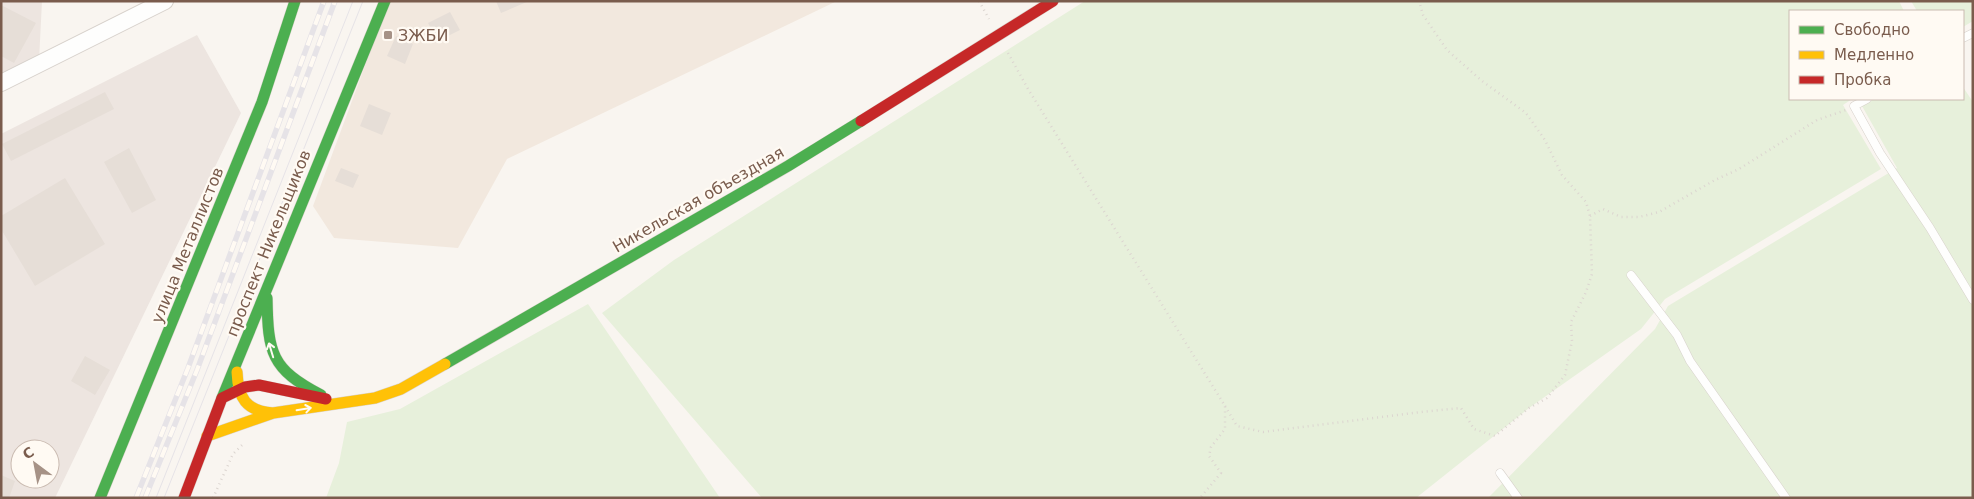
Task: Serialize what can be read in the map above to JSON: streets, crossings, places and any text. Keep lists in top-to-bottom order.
{
  "streets": {
    "main road": ["Никельская объездная", "проспект Никельщиков", "улица Металлистов"]
  },
  "crossings": [
    ["Никельская объездная", "проспект Никельщиков"]
  ],
  "places": {
    "transit": ["ЗЖБИ"]
  },
  "legend": ["Свободно", "Медленно", "Пробка"],
  "north": "top left"
}
